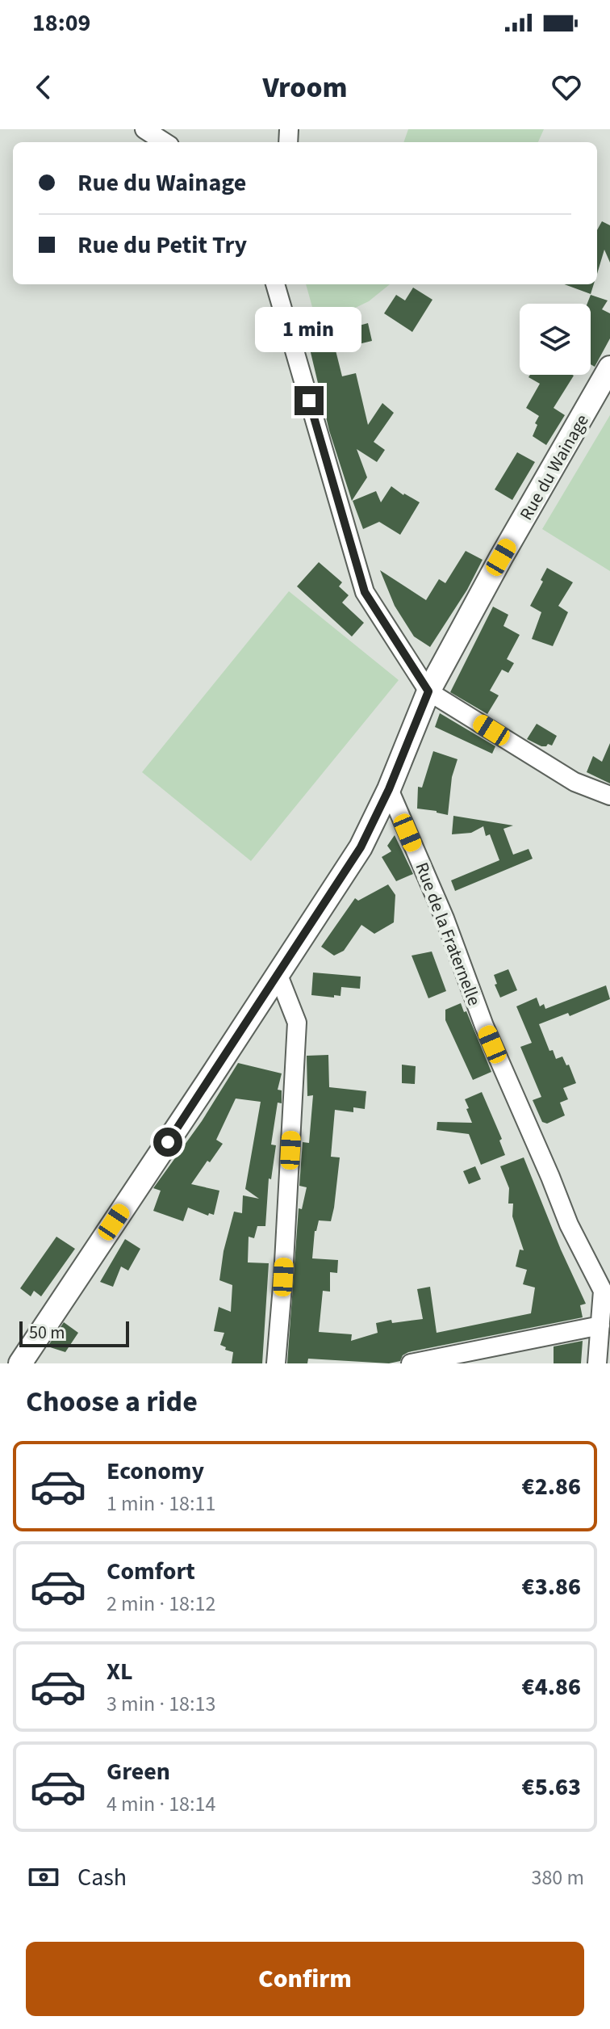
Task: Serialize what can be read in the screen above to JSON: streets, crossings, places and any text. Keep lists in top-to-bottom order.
{
  "streets": {
    "main road": ["Rue du Wainage"],
    "street": ["Rue de la Fraternelle"]
  },
  "crossings": [
    ["Rue du Wainage", "Rue de la Fraternelle"]
  ],
  "scale_bar": "50 m",
  "page": {
    "status": "18:09",
    "header": "Vroom",
    "banner": ["Rue du Wainage", "Rue du Petit Try"],
    "bubble": "1 min",
    "scale": "50 m",
    "heading": "Choose a ride",
    "list": [
      {
        "name": "Economy",
        "note": "1 min · 18:11",
        "value": "€2.86"
      },
      {
        "name": "Comfort",
        "note": "2 min · 18:12",
        "value": "€3.86"
      },
      {
        "name": "XL",
        "note": "3 min · 18:13",
        "value": "€4.86"
      },
      {
        "name": "Green",
        "note": "4 min · 18:14",
        "value": "€5.63"
      }
    ],
    "pay": ["Cash", "380 m"],
    "buttons": "Confirm"
  }
}
